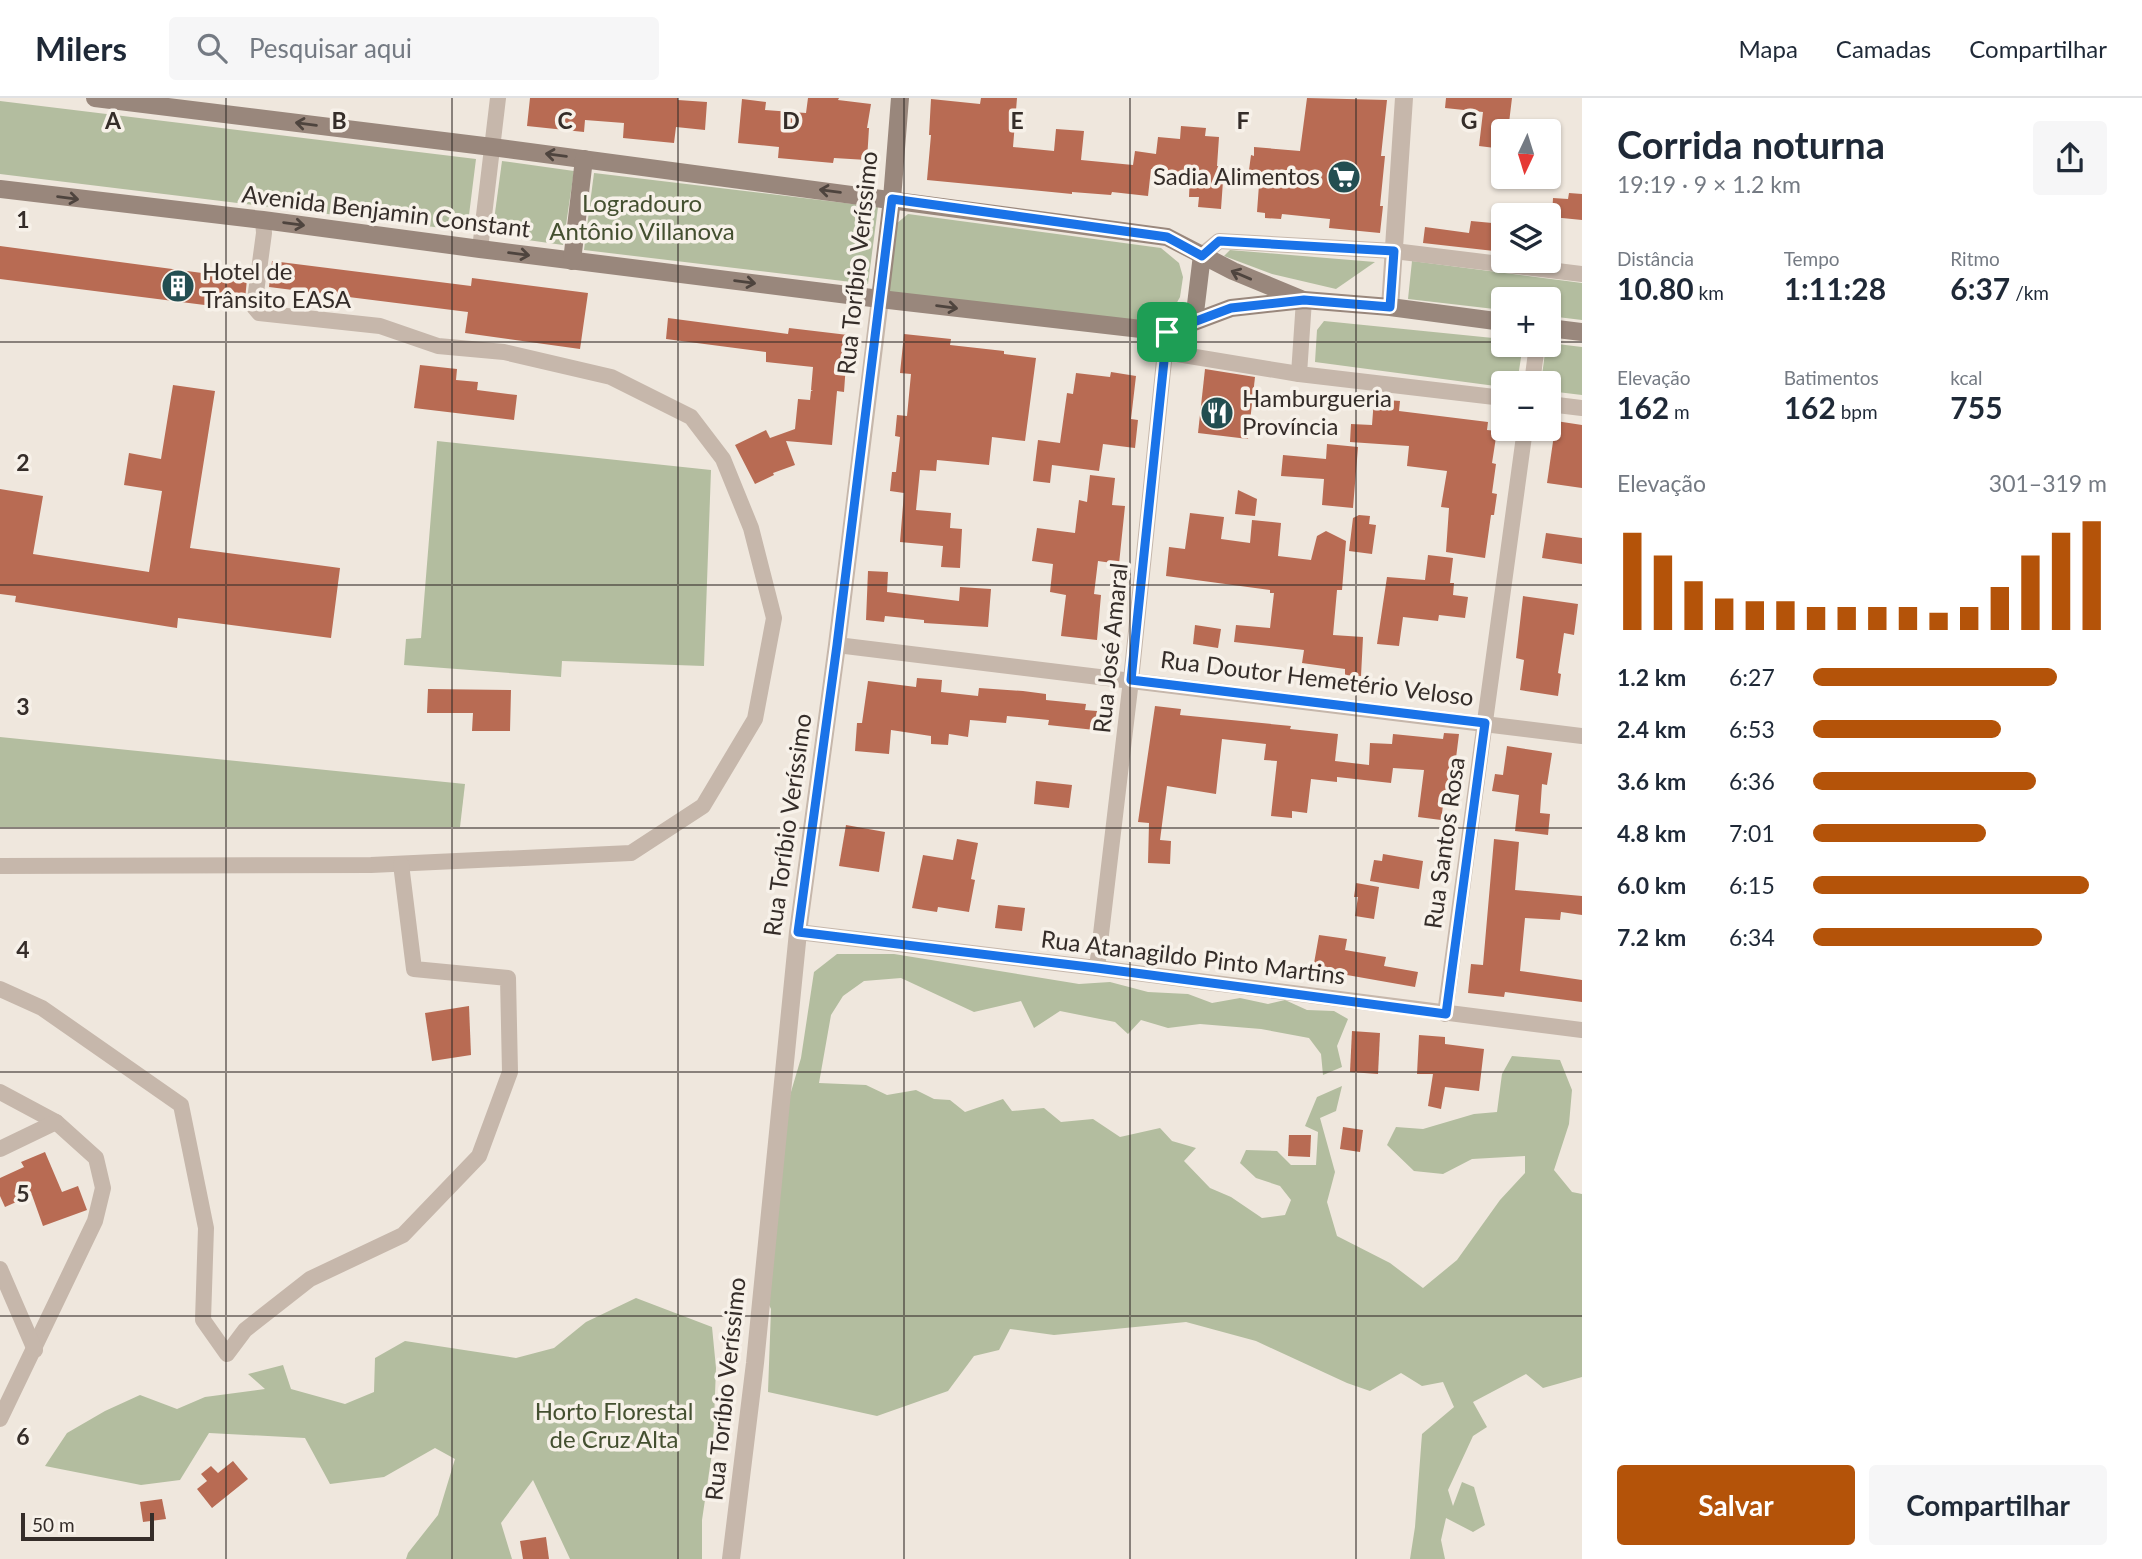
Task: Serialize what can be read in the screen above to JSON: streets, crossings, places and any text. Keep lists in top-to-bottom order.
{
  "streets": {
    "main road": ["Avenida Benjamin Constant", "Rua Toríbio Veríssimo"],
    "street": [
      "Rua José Amaral",
      "Rua Doutor Hemetério Veloso",
      "Rua Santos Rosa",
      "Rua Atanagildo Pinto Martins"
    ]
  },
  "crossings": [
    ["Avenida Benjamin Constant", "Rua Toríbio Veríssimo"],
    ["Avenida Benjamin Constant", "Rua José Amaral"],
    ["Rua Toríbio Veríssimo", "Rua Doutor Hemetério Veloso"],
    ["Rua Toríbio Veríssimo", "Rua Atanagildo Pinto Martins"],
    ["Rua José Amaral", "Rua Doutor Hemetério Veloso"],
    ["Rua José Amaral", "Rua Atanagildo Pinto Martins"],
    ["Rua Doutor Hemetério Veloso", "Rua Santos Rosa"],
    ["Rua Santos Rosa", "Rua Atanagildo Pinto Martins"]
  ],
  "parks": ["Logradouro Antônio Villanova", "Horto Florestal de Cruz Alta"],
  "places": {
    "supermarket": ["Sadia Alimentos"],
    "building": ["Hotel de Trânsito EASA"],
    "restaurant": ["Hamburgueria Província"]
  },
  "scale_bar": "50 m",
  "north": "bottom",
  "page": {
    "header": "Milers",
    "search": "Pesquisar aqui",
    "nav": ["Mapa", "Camadas", "Compartilhar"],
    "heading": ["Corrida noturna", "19:19 · 9 × 1.2 km"],
    "map_buttons": ["+", "−"],
    "stats": [
      ["Distância", "10.80 km"],
      ["Tempo", "1:11:28"],
      ["Ritmo", "6:37 /km"],
      ["Elevação", "162 m"],
      ["Batimentos", "162 bpm"],
      ["kcal", "755"]
    ],
    "chart": ["Elevação", "301–319 m"],
    "list": [
      {
        "name": "1.2 km",
        "note": "6:27"
      },
      {
        "name": "2.4 km",
        "note": "6:53"
      },
      {
        "name": "3.6 km",
        "note": "6:36"
      },
      {
        "name": "4.8 km",
        "note": "7:01"
      },
      {
        "name": "6.0 km",
        "note": "6:15"
      },
      {
        "name": "7.2 km",
        "note": "6:34"
      }
    ],
    "buttons": ["Salvar", "Compartilhar"],
    "scale": "50 m"
  },
  "grid": {
    "columns": [
      "A",
      "B",
      "C",
      "D",
      "E",
      "F",
      "G"
    ],
    "rows": [
      "1",
      "2",
      "3",
      "4",
      "5",
      "6"
    ]
  }
}
